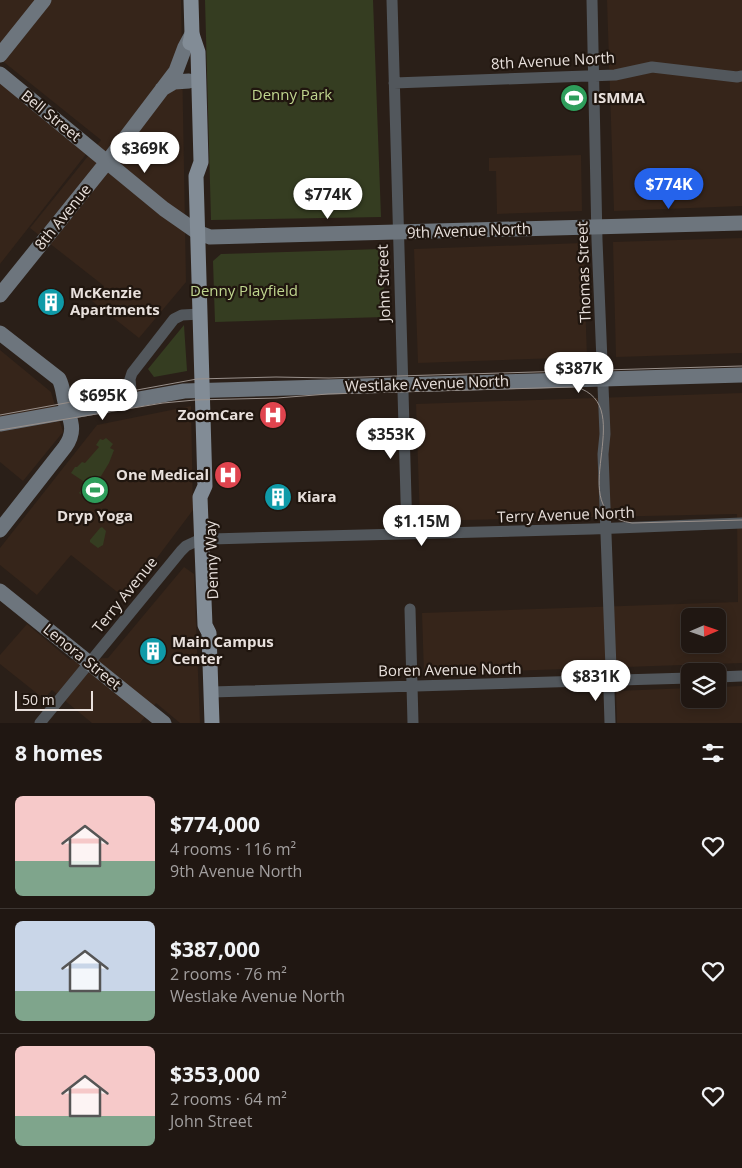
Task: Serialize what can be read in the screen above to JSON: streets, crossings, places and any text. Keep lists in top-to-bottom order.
{
  "streets": {
    "main road": [
      "Bell Street",
      "8th Avenue",
      "9th Avenue North",
      "Westlake Avenue North",
      "Denny Way",
      "Lenora Street"
    ],
    "street": [
      "8th Avenue North",
      "Thomas Street",
      "John Street",
      "Terry Avenue North",
      "Terry Avenue",
      "Boren Avenue North"
    ]
  },
  "crossings": [
    ["8th Avenue North", "Thomas Street"],
    ["8th Avenue North", "John Street"],
    ["Bell Street", "8th Avenue"],
    ["Bell Street", "9th Avenue North"],
    ["Bell Street", "Denny Way"],
    ["8th Avenue", "Denny Way"],
    ["9th Avenue North", "Thomas Street"],
    ["9th Avenue North", "John Street"],
    ["9th Avenue North", "Denny Way"],
    ["Thomas Street", "Westlake Avenue North"],
    ["Thomas Street", "Terry Avenue North"],
    ["Thomas Street", "Boren Avenue North"],
    ["John Street", "Westlake Avenue North"],
    ["John Street", "Terry Avenue North"],
    ["Westlake Avenue North", "Denny Way"],
    ["Terry Avenue North", "Denny Way"],
    ["Terry Avenue North", "Terry Avenue"],
    ["Denny Way", "Terry Avenue"],
    ["Denny Way", "Boren Avenue North"],
    ["Terry Avenue", "Lenora Street"]
  ],
  "parks": ["Denny Park", "Denny Playfield"],
  "places": {
    "sports": ["ISMMA", "Dryp Yoga"],
    "building": ["McKenzie Apartments", "Kiara", "Main Campus Center"],
    "hospital": ["ZoomCare", "One Medical"]
  },
  "scale_bar": "50 m",
  "north": "right",
  "page": {
    "price": [
      "$369K",
      "$774K",
      "$774K",
      "$387K",
      "$695K",
      "$353K",
      "$1.15M",
      "$831K"
    ],
    "scale": "50 m",
    "heading": "8 homes",
    "list": [
      {
        "name": "$774,000",
        "note": "4 rooms · 116 m² · 9th Avenue North"
      },
      {
        "name": "$387,000",
        "note": "2 rooms · 76 m² · Westlake Avenue North"
      },
      {
        "name": "$353,000",
        "note": "2 rooms · 64 m² · John Street"
      }
    ]
  }
}
